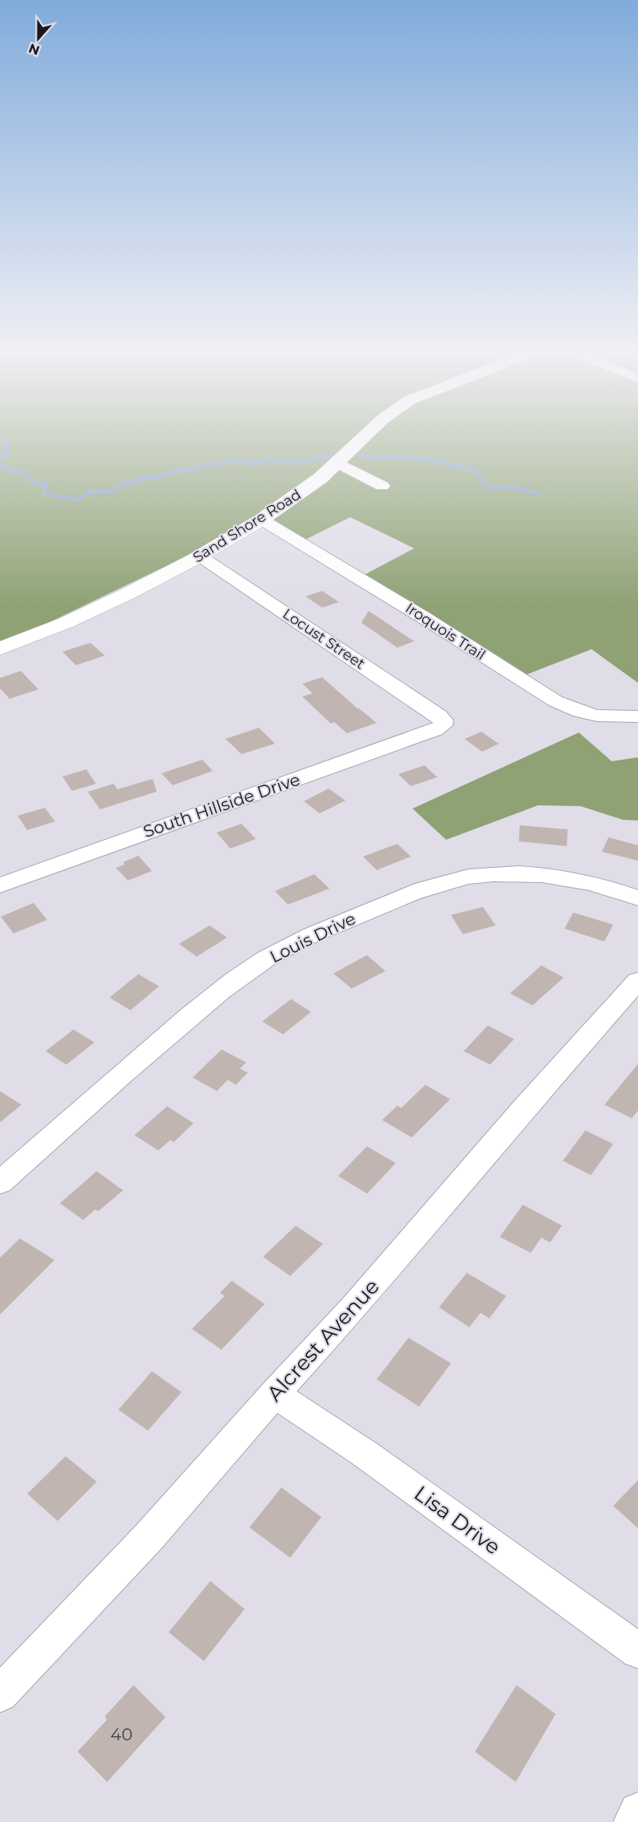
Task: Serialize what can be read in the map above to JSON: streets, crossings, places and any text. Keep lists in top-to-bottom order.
{
  "streets": {
    "street": [
      "Sand Shore Road",
      "Iroquois Trail",
      "Locust Street",
      "South Hillside Drive",
      "Louis Drive",
      "Alcrest Avenue",
      "Lisa Drive"
    ]
  },
  "crossings": [
    ["Sand Shore Road", "Iroquois Trail"],
    ["Sand Shore Road", "Locust Street"],
    ["Locust Street", "South Hillside Drive"],
    ["Alcrest Avenue", "Lisa Drive"]
  ],
  "house_numbers": ["40"],
  "north": "bottom"
}
